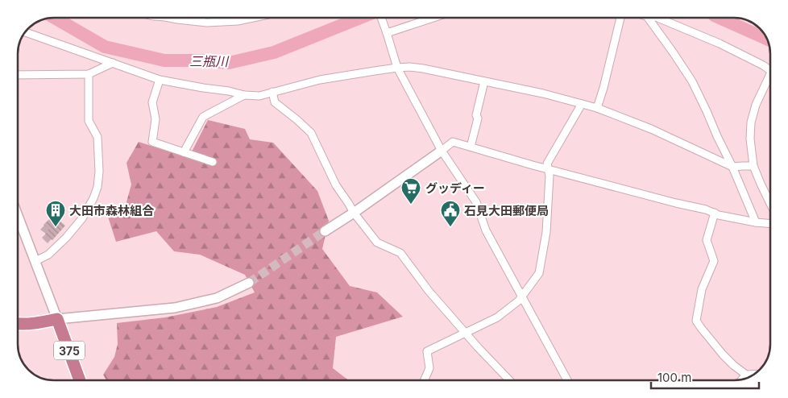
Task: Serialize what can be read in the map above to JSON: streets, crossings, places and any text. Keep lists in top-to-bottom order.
{
  "streets": {
    "highway": ["375"]
  },
  "water": ["三瓶川"],
  "places": {
    "supermarket": ["グッディー"],
    "building": ["大田市森林組合"],
    "public building": ["石見大田郵便局"]
  },
  "scale_bar": "100 m"
}
